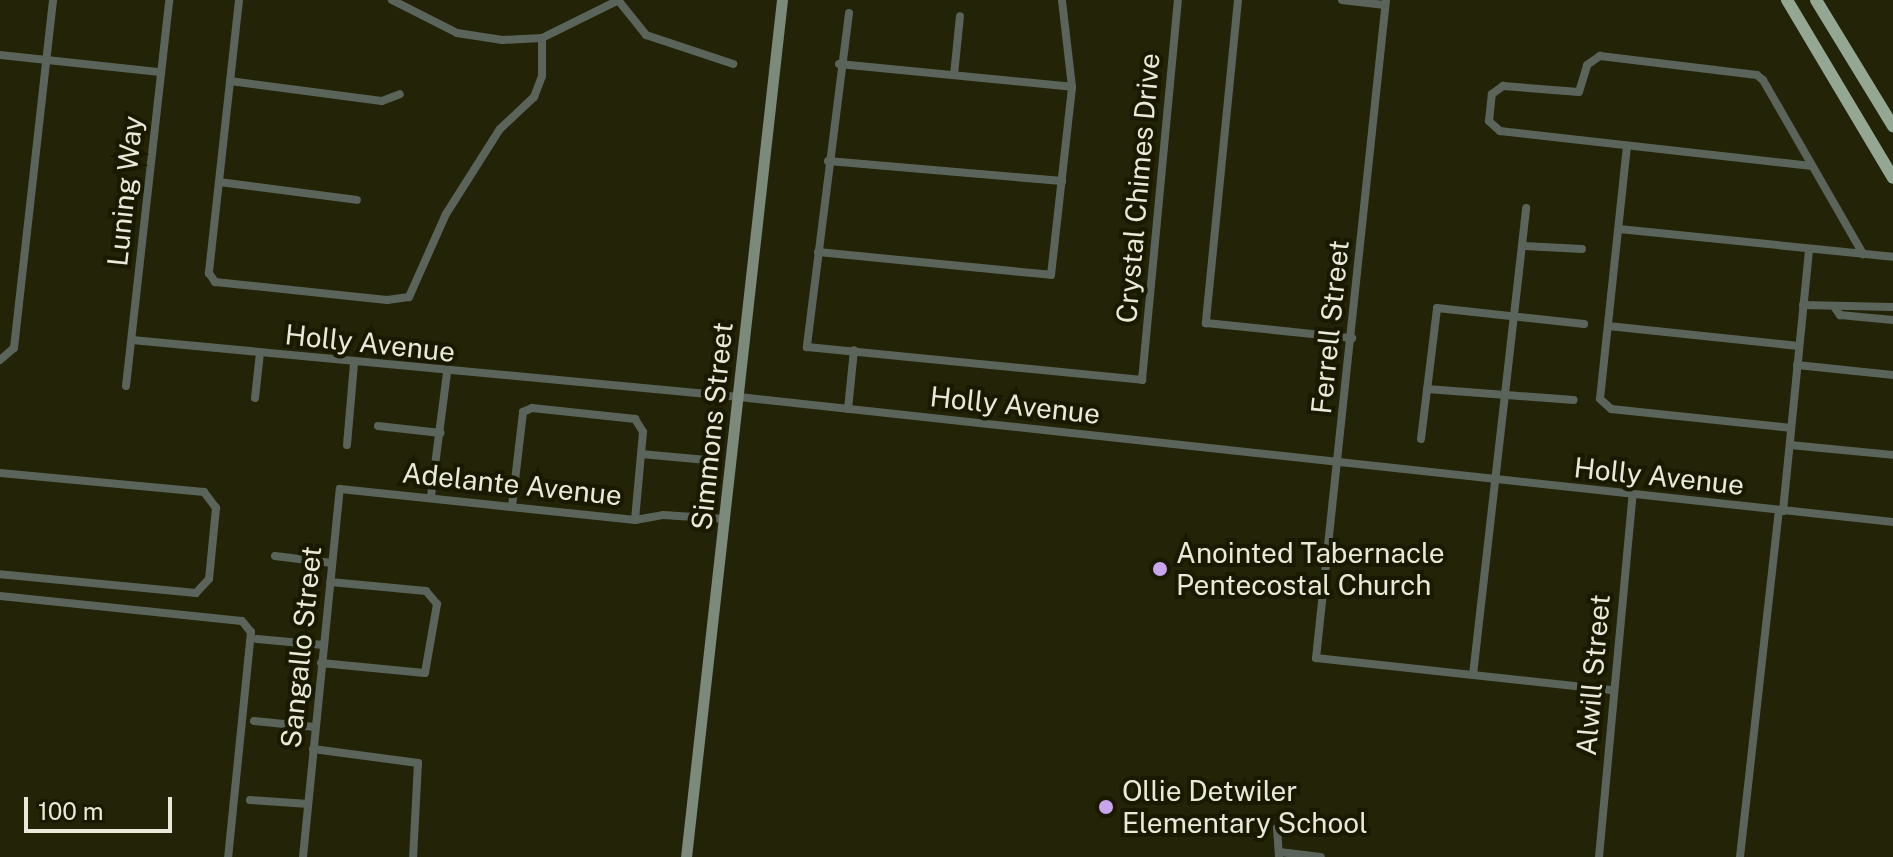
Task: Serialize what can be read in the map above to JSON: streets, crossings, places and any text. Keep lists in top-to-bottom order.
{
  "streets": {
    "main road": ["Simmons Street"],
    "street": [
      "Crystal Chimes Drive",
      "Luning Way",
      "Ferrell Street",
      "Holly Avenue",
      "Adelante Avenue",
      "Sangallo Street",
      "Alwill Street"
    ]
  },
  "crossings": [
    ["Luning Way", "Holly Avenue"],
    ["Ferrell Street", "Holly Avenue"],
    ["Holly Avenue", "Simmons Street"],
    ["Holly Avenue", "Alwill Street"],
    ["Simmons Street", "Adelante Avenue"],
    ["Adelante Avenue", "Sangallo Street"]
  ],
  "places": ["Anointed Tabernacle Pentecostal Church", "Ollie Detwiler Elementary School"],
  "scale_bar": "100 m"
}
